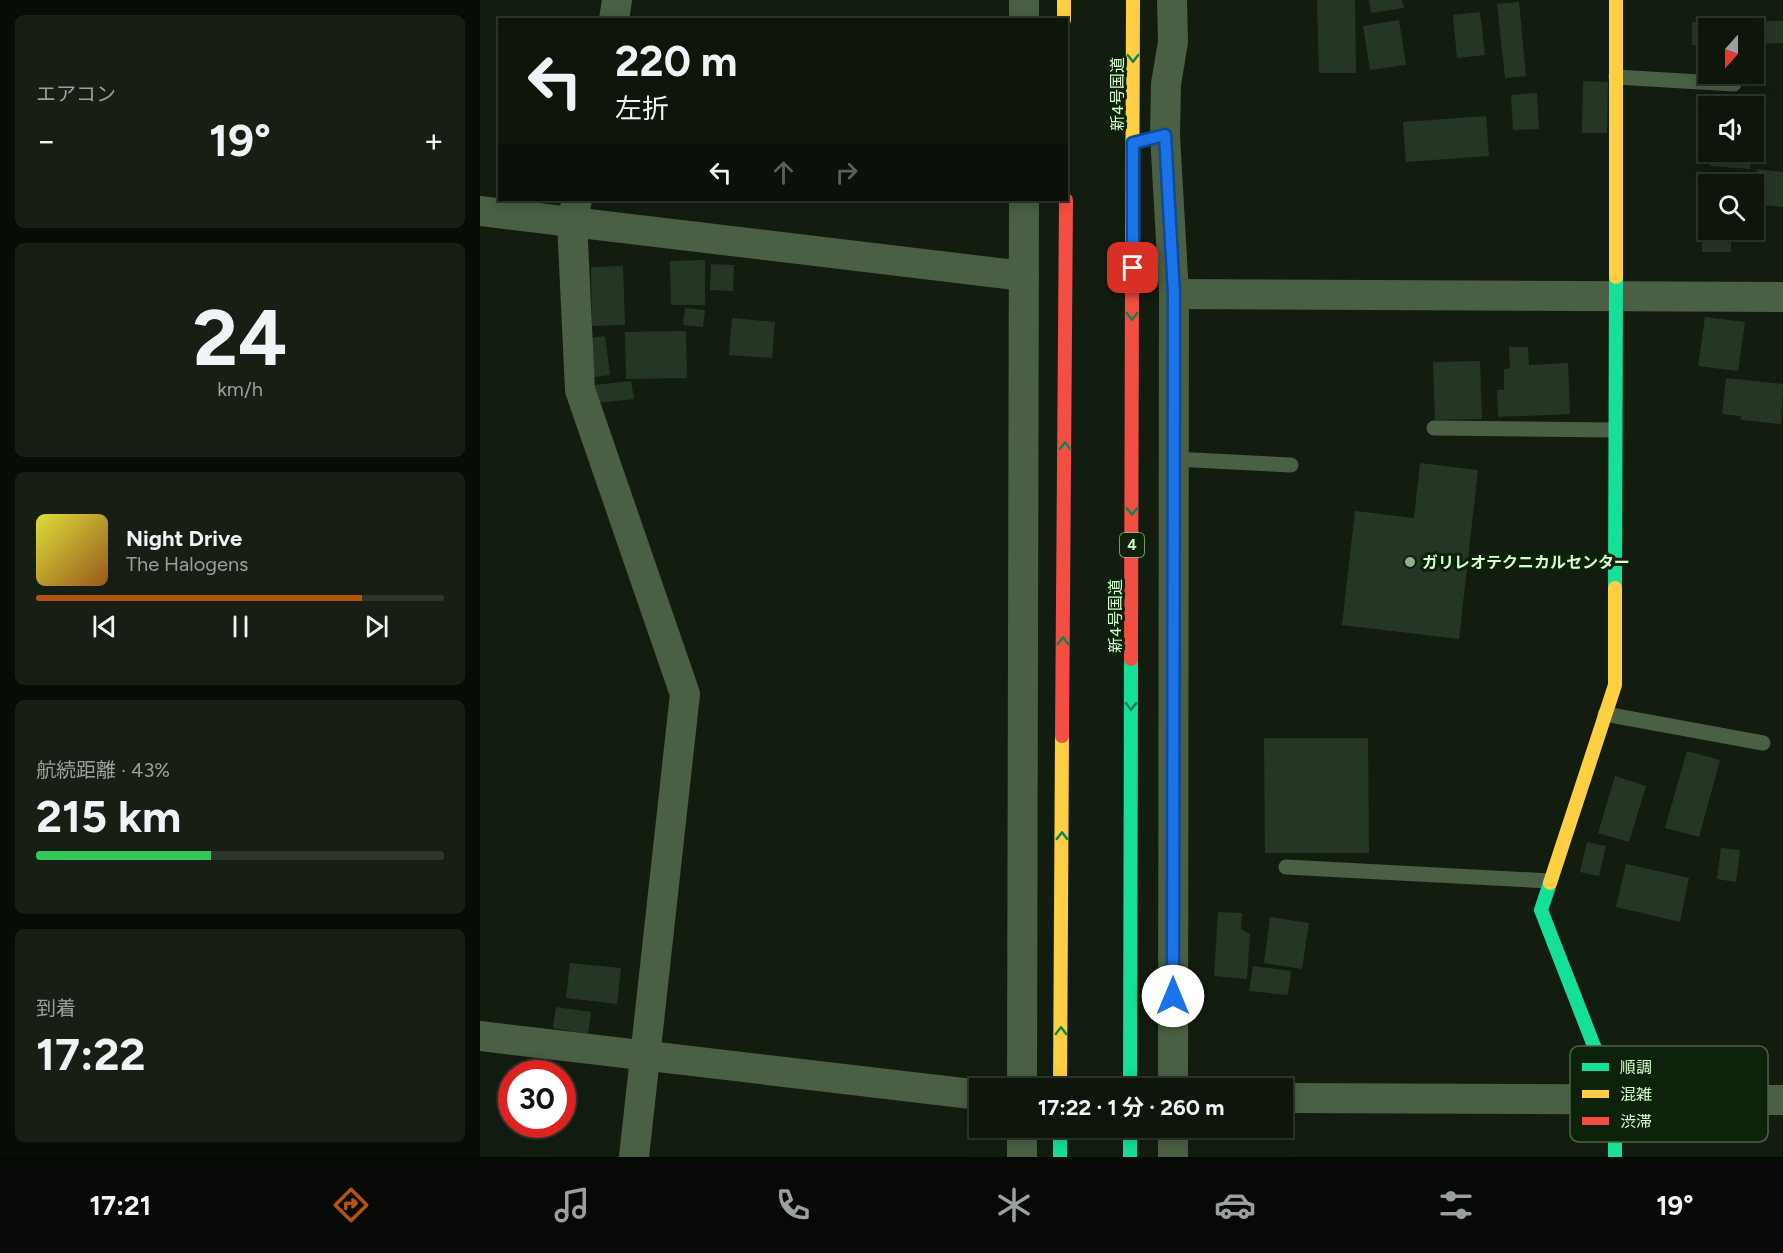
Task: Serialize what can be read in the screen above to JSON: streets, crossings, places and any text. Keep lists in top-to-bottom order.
{
  "streets": {
    "main road": ["新4号国道", "4"]
  },
  "places": ["ガリレオテクニカルセンター"],
  "legend": ["順調", "混雑", "渋滞"],
  "north": "bottom",
  "page": {
    "tile": [
      "エアコン",
      ["24", "km/h"],
      ["航続距離 · 43%", "215 km"],
      ["到着", "17:22"]
    ],
    "turn": ["220 m", "左折"],
    "heat": ["−", "19°", "+"],
    "song": ["Night Drive", "The Halogens"],
    "limit": "30",
    "trip": "17:22 · 1 分 · 260 m",
    "tabs": ["17:21", "19°"]
  }
}
